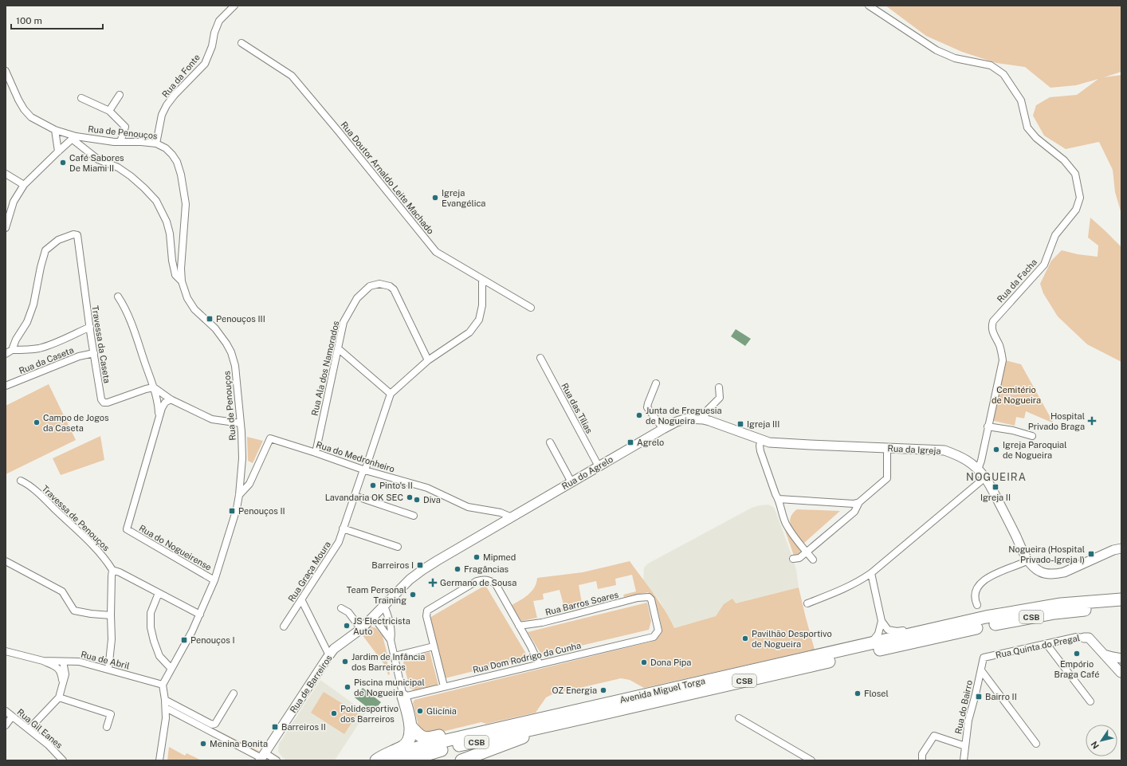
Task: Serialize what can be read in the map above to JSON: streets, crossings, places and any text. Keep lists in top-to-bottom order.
{
  "streets": {
    "highway": ["CSB", "Avenida Miguel Torga"],
    "street": [
      "Rua da Fonte",
      "Rua de Penouços",
      "Rua Doutor Arnaldo Leite Machado",
      "Rua da Facha",
      "Travessa da Caseta",
      "Rua da Caseta",
      "Rua Ala dos Namorados",
      "Rua das Tílias",
      "Rua da Igreja",
      "Rua do Medronheiro",
      "Rua do Agrelo",
      "Travessa de Penouços",
      "Rua do Nogueirense",
      "Rua Graça Moura",
      "Rua Barros Soares",
      "Rua Quinta do Pregal",
      "Rua Dom Rodrigo da Cunha",
      "Rua de Abril",
      "Rua de Barreiros",
      "Rua do Bairro",
      "Rua Gil Eanes"
    ]
  },
  "crossings": [
    ["Rua da Fonte", "Rua de Penouços"],
    ["Rua de Penouços", "Rua do Medronheiro"],
    ["Rua de Penouços", "Rua do Nogueirense"],
    ["Rua de Penouços", "Rua de Abril"],
    ["Rua da Facha", "Rua da Igreja"],
    ["Travessa da Caseta", "Rua da Caseta"],
    ["Rua Ala dos Namorados", "Rua do Medronheiro"],
    ["Rua das Tílias", "Rua do Agrelo"],
    ["Rua da Igreja", "Rua do Agrelo"],
    ["Rua do Medronheiro", "Rua do Agrelo"],
    ["Rua do Medronheiro", "Rua Graça Moura"],
    ["Rua do Medronheiro", "Rua de Barreiros"],
    ["Rua do Agrelo", "Rua de Barreiros"],
    ["Rua Barros Soares", "Rua Dom Rodrigo da Cunha"],
    ["CSB", "Avenida Miguel Torga"],
    ["Rua Quinta do Pregal", "Rua do Bairro"]
  ],
  "districts": ["NOGUEIRA"],
  "parks": ["Cemitério de Nogueira"],
  "places": {
    "other": [
      "Café Sabores De Miami II",
      "Igreja Evangélica",
      "Junta de Freguesia de Nogueira",
      "Campo de Jogos da Caseta",
      "Igreja Paroquial de Nogueira",
      "Pinto's II",
      "Lavandaria OK SEC",
      "Diva",
      "Mipmed",
      "Fragâncias",
      "Team Personal Training",
      "JS Electricista Auto",
      "Pavilhão Desportivo de Nogueira",
      "Empório Braga Café",
      "Jardim de Infância dos Barreiros",
      "Dona Pipa",
      "Piscina municipal de Nogueira",
      "OZ Energia",
      "Flosel",
      "Glicínia",
      "Polidesportivo dos Barreiros",
      "Menina Bonita"
    ],
    "transit": [
      "Penouços III",
      "Igreja III",
      "Agrelo",
      "Igreja II",
      "Penouços II",
      "Nogueira (Hospital Privado-Igreja I)",
      "Barreiros I",
      "Penouços I",
      "Bairro II",
      "Barreiros II"
    ],
    "health": ["Hospital Privado Braga", "Germano de Sousa"]
  },
  "scale_bar": "100 m",
  "north": "bottom left"
}
